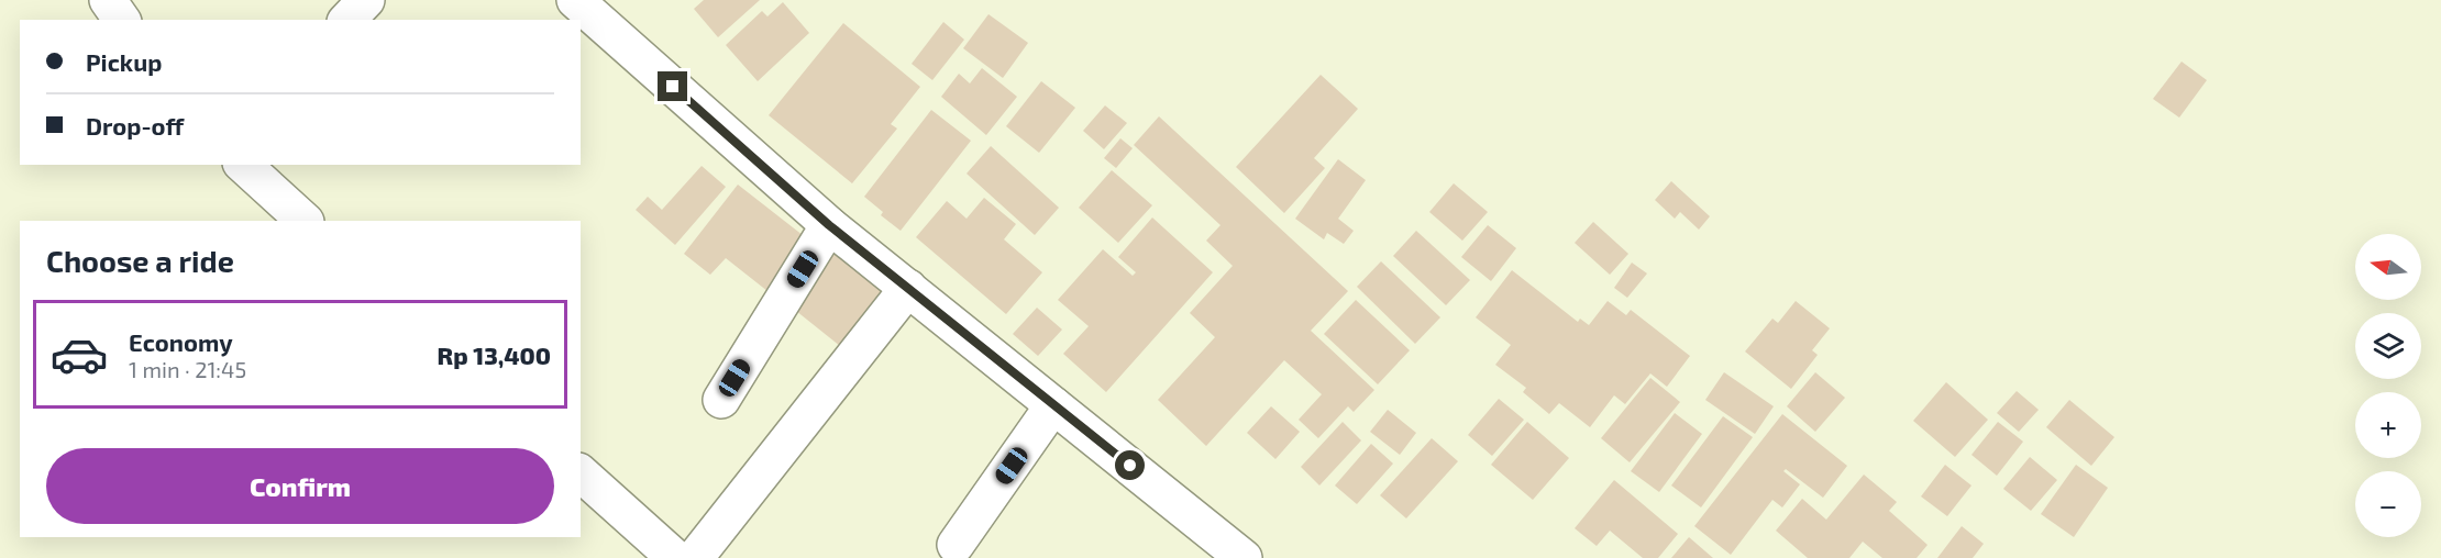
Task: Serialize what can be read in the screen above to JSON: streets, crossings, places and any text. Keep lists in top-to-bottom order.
{
  "north": "left",
  "page": {
    "banner": ["Pickup", "Drop-off"],
    "heading": "Choose a ride",
    "map_buttons": ["+", "−"],
    "list": [
      {
        "name": "Economy",
        "note": "1 min · 21:45",
        "value": "Rp 13,400"
      }
    ],
    "buttons": "Confirm"
  }
}
